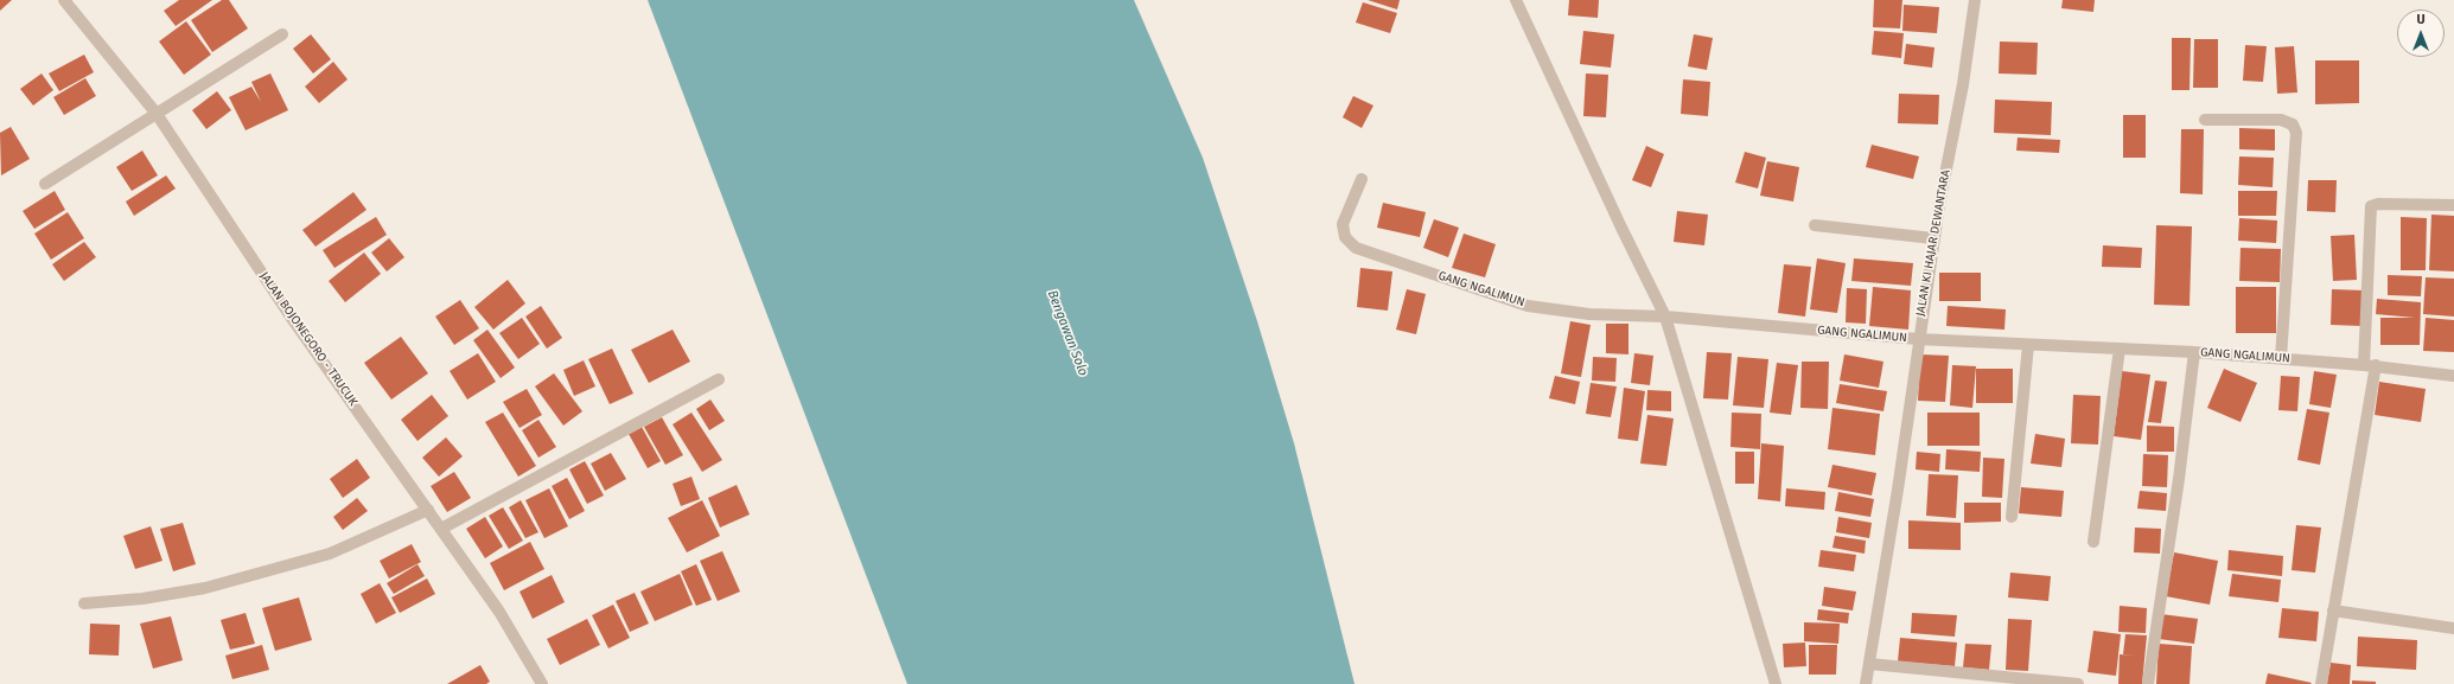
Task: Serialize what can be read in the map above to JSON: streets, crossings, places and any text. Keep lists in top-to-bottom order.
{
  "streets": {
    "street": ["JALAN KI HAJAR DEWANTARA", "GANG NGALIMUN", "JALAN BOJONEGORO - TRUCUK"]
  },
  "crossings": [
    ["JALAN KI HAJAR DEWANTARA", "GANG NGALIMUN"]
  ],
  "water": ["Bengawan Solo"],
  "north": "top"
}
